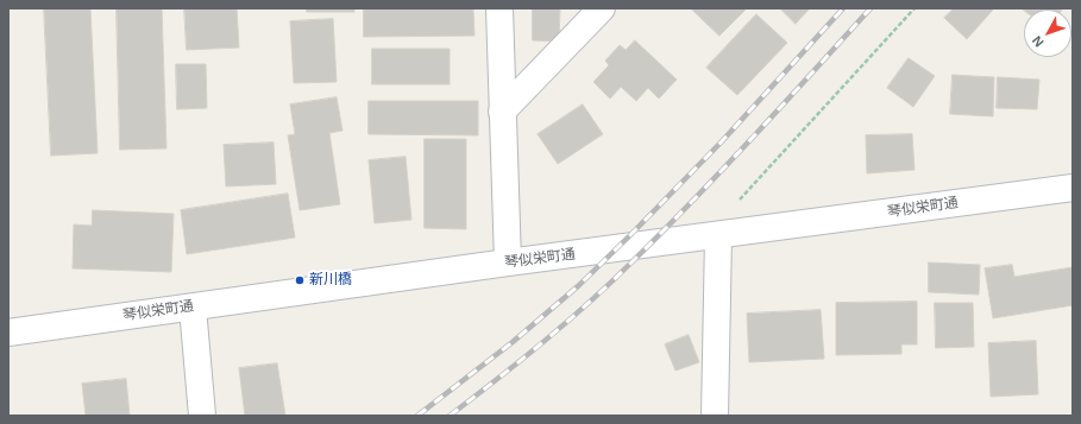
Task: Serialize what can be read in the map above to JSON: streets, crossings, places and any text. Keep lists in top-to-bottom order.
{
  "streets": {
    "main road": ["琴似栄町通"]
  },
  "places": ["新川橋"],
  "north": "bottom left"
}
